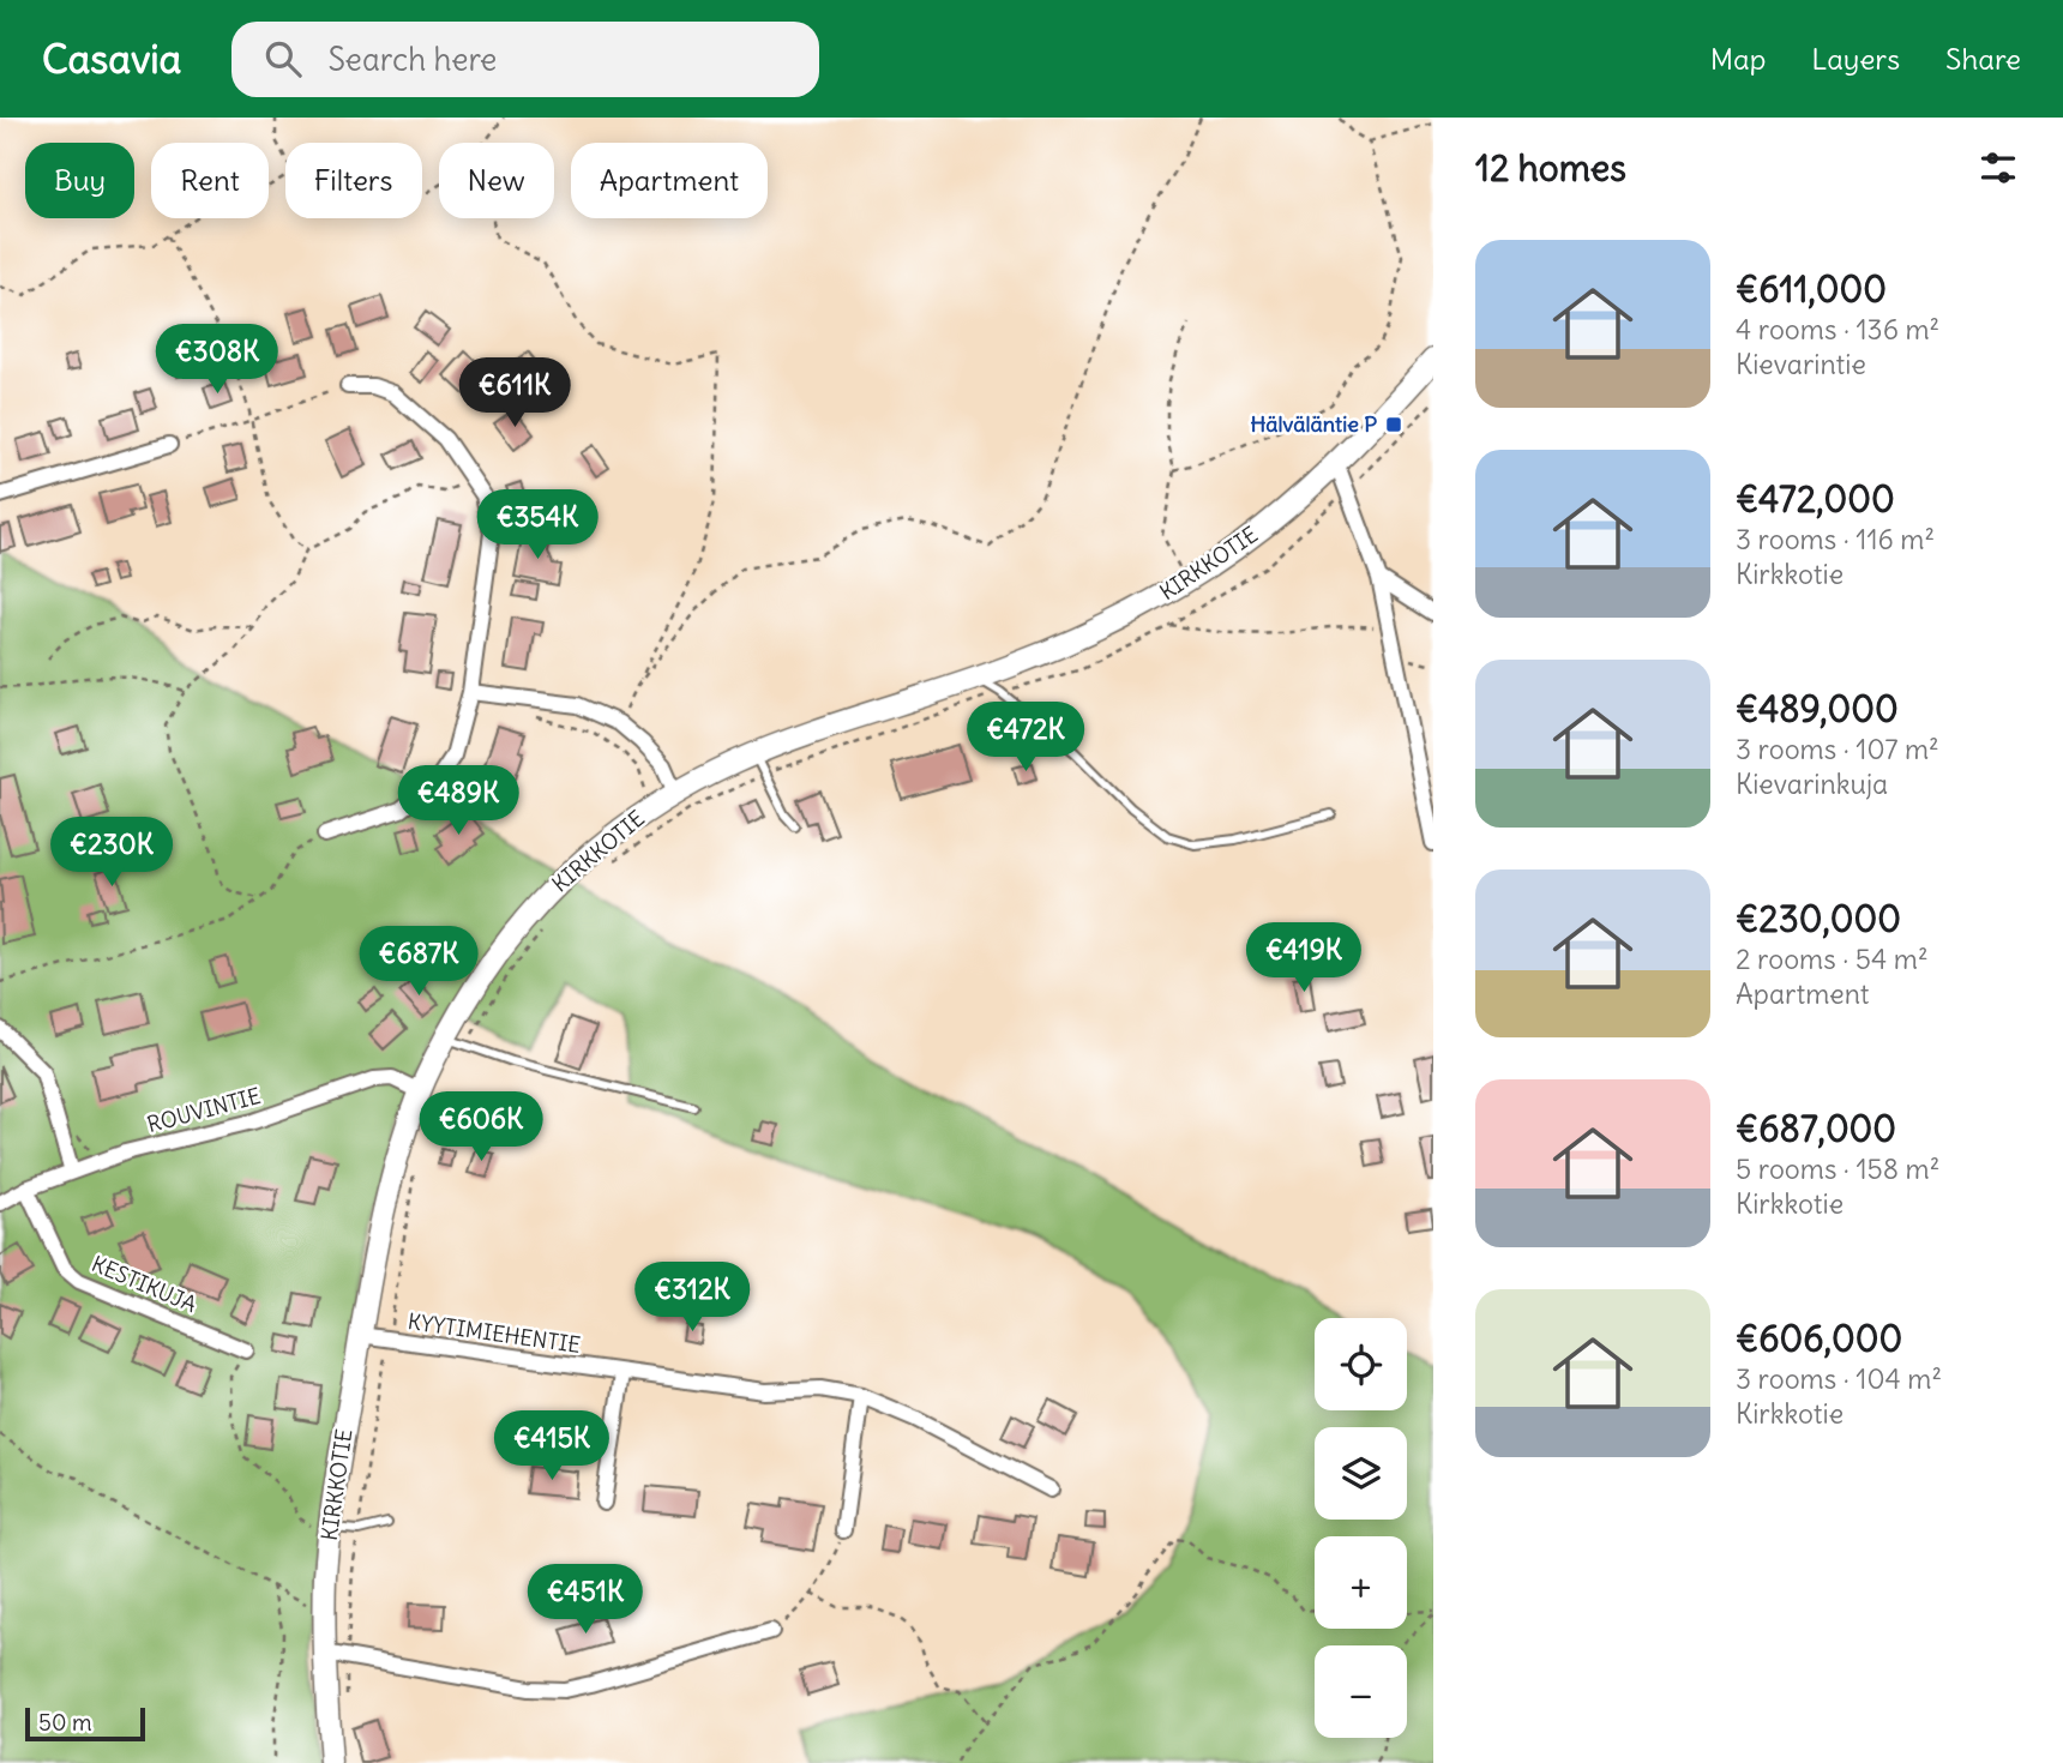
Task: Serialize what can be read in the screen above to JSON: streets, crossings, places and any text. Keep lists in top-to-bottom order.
{
  "streets": {
    "street": [
      "KIRKKOTIE",
      "ROUVINTIE",
      "KESTIKUJA",
      "KYYTIMIEHENTIE"
    ]
  },
  "crossings": [
    ["KIRKKOTIE", "ROUVINTIE"],
    ["KIRKKOTIE", "KYYTIMIEHENTIE"],
    ["ROUVINTIE", "KESTIKUJA"]
  ],
  "places": {
    "transit": ["Hälväläntie P"]
  },
  "scale_bar": "50 m",
  "page": {
    "header": "Casavia",
    "search": "Search here",
    "nav": ["Map", "Layers", "Share"],
    "heading": "12 homes",
    "chip": [
      "Buy",
      "Rent",
      "Filters",
      "New",
      "Apartment"
    ],
    "list": [
      {
        "name": "€611,000",
        "note": "4 rooms · 136 m² · Kievarintie"
      },
      {
        "name": "€472,000",
        "note": "3 rooms · 116 m² · Kirkkotie"
      },
      {
        "name": "€489,000",
        "note": "3 rooms · 107 m² · Kievarinkuja"
      },
      {
        "name": "€230,000",
        "note": "2 rooms · 54 m² · Apartment"
      },
      {
        "name": "€687,000",
        "note": "5 rooms · 158 m² · Kirkkotie"
      },
      {
        "name": "€606,000",
        "note": "3 rooms · 104 m² · Kirkkotie"
      }
    ],
    "price": [
      "€308K",
      "€611K",
      "€354K",
      "€472K",
      "€489K",
      "€230K",
      "€419K",
      "€687K",
      "€606K",
      "€312K",
      "€415K",
      "€451K"
    ],
    "map_buttons": ["+", "−"],
    "scale": "50 m"
  }
}
